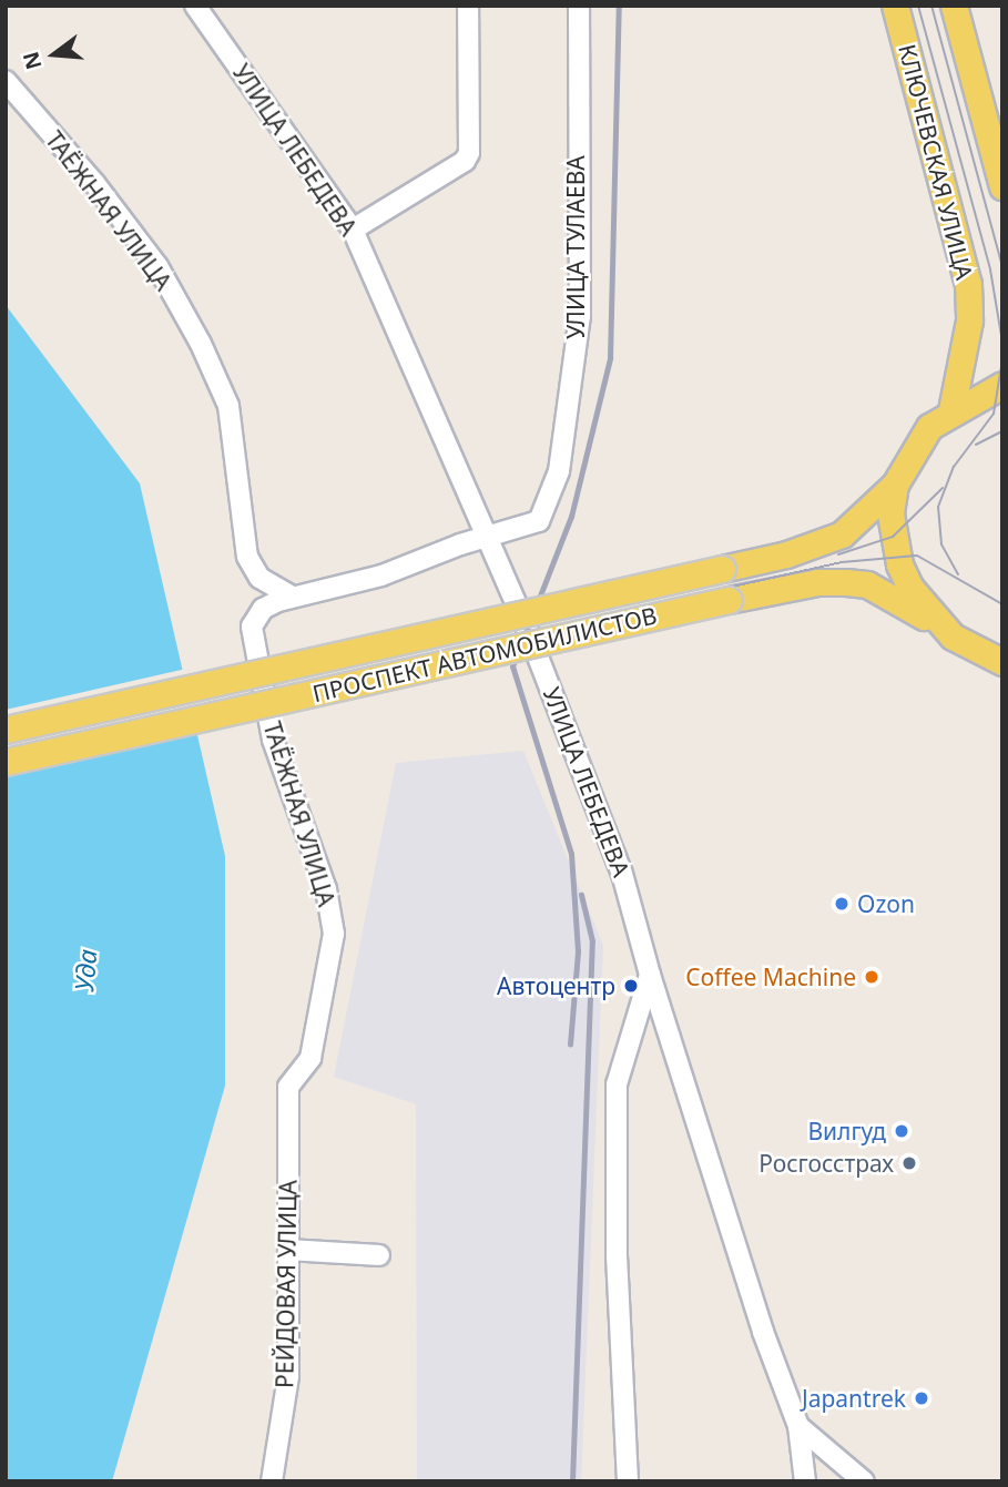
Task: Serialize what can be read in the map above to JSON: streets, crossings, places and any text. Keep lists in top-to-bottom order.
{
  "streets": {
    "main road": ["КЛЮЧЕВСКАЯ УЛИЦА", "ПРОСПЕКТ АВТОМОБИЛИСТОВ"],
    "street": [
      "УЛИЦА ЛЕБЕДЕВА",
      "ТАЁЖНАЯ УЛИЦА",
      "УЛИЦА ТУЛАЕВА",
      "РЕЙДОВАЯ УЛИЦА"
    ]
  },
  "crossings": [
    ["УЛИЦА ЛЕБЕДЕВА", "УЛИЦА ТУЛАЕВА"],
    ["ТАЁЖНАЯ УЛИЦА", "УЛИЦА ТУЛАЕВА"],
    ["ТАЁЖНАЯ УЛИЦА", "РЕЙДОВАЯ УЛИЦА"]
  ],
  "water": ["Уда"],
  "places": [
    "Ozon",
    "Coffee Machine",
    "Автоцентр",
    "Вилгуд",
    "Росгосстрах",
    "Japantrek"
  ],
  "north": "left"
}
